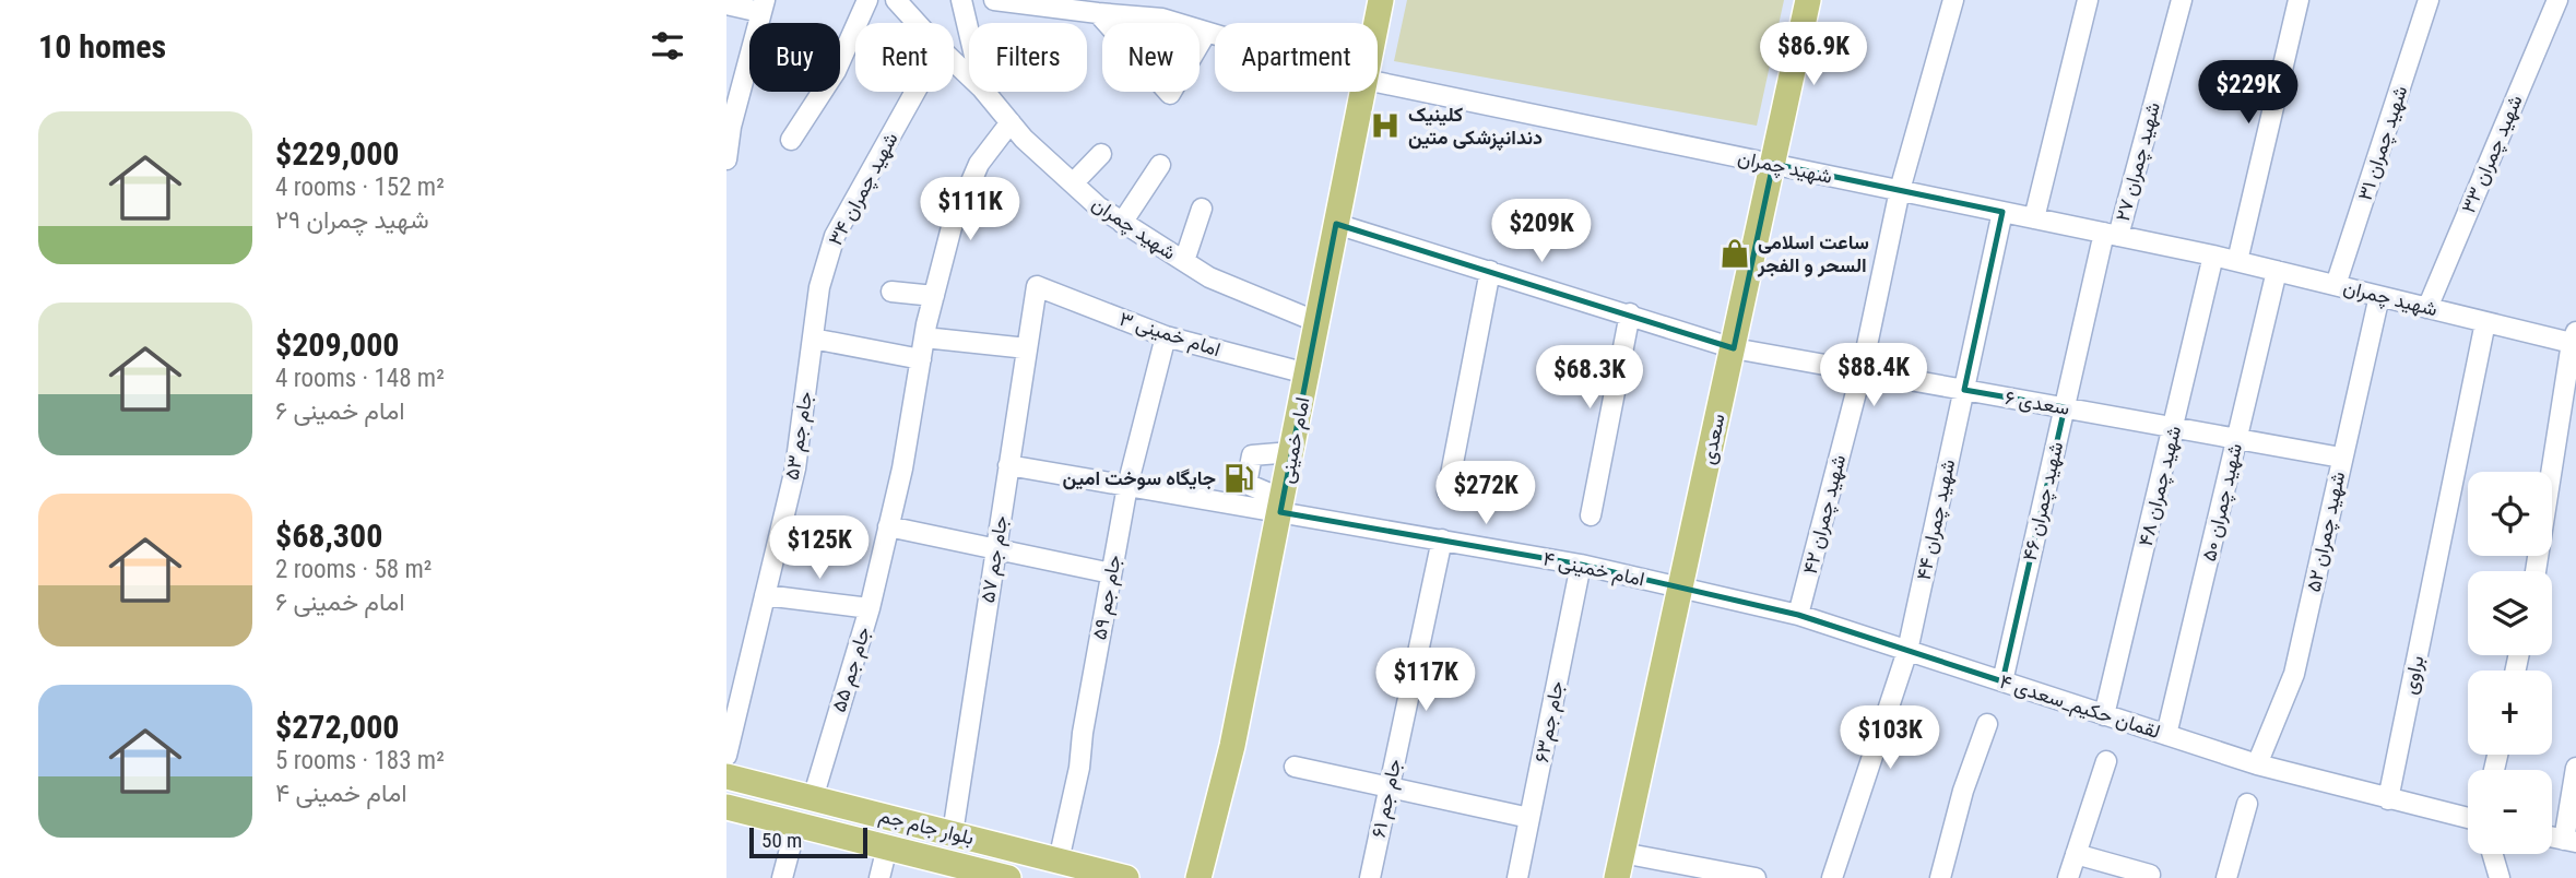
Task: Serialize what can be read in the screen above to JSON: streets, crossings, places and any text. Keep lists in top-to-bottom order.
{
  "streets": {
    "main road": ["سعدی", "امام خمینی", "بلوار جام جم"],
    "street": [
      "شهید چمران ۳۱",
      "شهید چمران ۳۳",
      "شهید چمران ۲۷",
      "شهید چمران",
      "شهید چمران ۳۴",
      "امام خمینی ۳",
      "سعدی ۶",
      "جام جم ۵۳",
      "شهید چمران ۴۸",
      "شهید چمران ۴۶",
      "شهید چمران ۵۰",
      "شهید چمران ۴۲",
      "شهید چمران ۴۴",
      "شهید چمران ۵۲",
      "جام جم ۵۷",
      "امام خمینی ۴",
      "جام جم ۵۹",
      "جام جم ۵۵",
      "براوی",
      "لقمان حکیم_سعدی ۴",
      "جام جم۶۳",
      "جام جم ۶۱"
    ]
  },
  "crossings": [
    ["شهید چمران ۳۱", "شهید چمران"],
    ["شهید چمران ۳۳", "شهید چمران"],
    ["شهید چمران ۲۷", "شهید چمران"],
    ["شهید چمران ۲۷", "شهید چمران ۴۶"],
    ["شهید چمران", "سعدی"],
    ["شهید چمران", "امام خمینی"],
    ["شهید چمران", "شهید چمران ۴۸"],
    ["شهید چمران", "شهید چمران ۴۶"],
    ["شهید چمران", "شهید چمران ۵۰"],
    ["شهید چمران", "شهید چمران ۴۲"],
    ["شهید چمران", "شهید چمران ۴۴"],
    ["شهید چمران", "شهید چمران ۵۲"],
    ["شهید چمران", "جام جم ۵۵"],
    ["شهید چمران", "براوی"],
    ["شهید چمران ۳۴", "جام جم ۵۳"],
    ["امام خمینی ۳", "امام خمینی"],
    ["امام خمینی ۳", "جام جم ۵۷"],
    ["امام خمینی ۳", "جام جم ۵۹"],
    ["سعدی ۶", "سعدی"],
    ["سعدی ۶", "امام خمینی"],
    ["سعدی ۶", "شهید چمران ۴۸"],
    ["سعدی ۶", "شهید چمران ۴۶"],
    ["سعدی ۶", "شهید چمران ۵۰"],
    ["سعدی ۶", "شهید چمران ۴۲"],
    ["سعدی ۶", "شهید چمران ۴۴"],
    ["سعدی ۶", "شهید چمران ۵۲"],
    ["سعدی", "امام خمینی ۴"],
    ["سعدی", "لقمان حکیم_سعدی ۴"],
    ["امام خمینی", "امام خمینی ۴"],
    ["شهید چمران ۴۸", "لقمان حکیم_سعدی ۴"],
    ["شهید چمران ۴۶", "لقمان حکیم_سعدی ۴"],
    ["شهید چمران ۵۰", "لقمان حکیم_سعدی ۴"],
    ["شهید چمران ۴۲", "لقمان حکیم_سعدی ۴"],
    ["شهید چمران ۴۴", "لقمان حکیم_سعدی ۴"],
    ["شهید چمران ۵۲", "لقمان حکیم_سعدی ۴"],
    ["جام جم ۵۷", "بلوار جام جم"],
    ["امام خمینی ۴", "لقمان حکیم_سعدی ۴"],
    ["امام خمینی ۴", "جام جم۶۳"],
    ["امام خمینی ۴", "جام جم ۶۱"],
    ["جام جم ۵۹", "بلوار جام جم"],
    ["جام جم ۵۵", "بلوار جام جم"],
    ["براوی", "لقمان حکیم_سعدی ۴"]
  ],
  "places": {
    "hospital": ["کلینیک دندانپزشکی متین"],
    "shop": ["ساعت اسلامی السحر و الفجر"],
    "fuel station": ["جایگاه سوخت امین"]
  },
  "scale_bar": "50 m",
  "page": {
    "heading": "10 homes",
    "price": [
      "$86.9K",
      "$229K",
      "$111K",
      "$209K",
      "$88.4K",
      "$68.3K",
      "$272K",
      "$125K",
      "$117K",
      "$103K"
    ],
    "chip": [
      "Buy",
      "Rent",
      "Filters",
      "New",
      "Apartment"
    ],
    "list": [
      {
        "name": "$229,000",
        "note": "4 rooms · 152 m² · شهید چمران ۲۹"
      },
      {
        "name": "$209,000",
        "note": "4 rooms · 148 m² · امام خمینی ۶"
      },
      {
        "name": "$68,300",
        "note": "2 rooms · 58 m² · امام خمینی ۶"
      },
      {
        "name": "$272,000",
        "note": "5 rooms · 183 m² · امام خمینی ۴"
      }
    ],
    "map_buttons": ["+", "−"],
    "scale": "50 m"
  }
}
